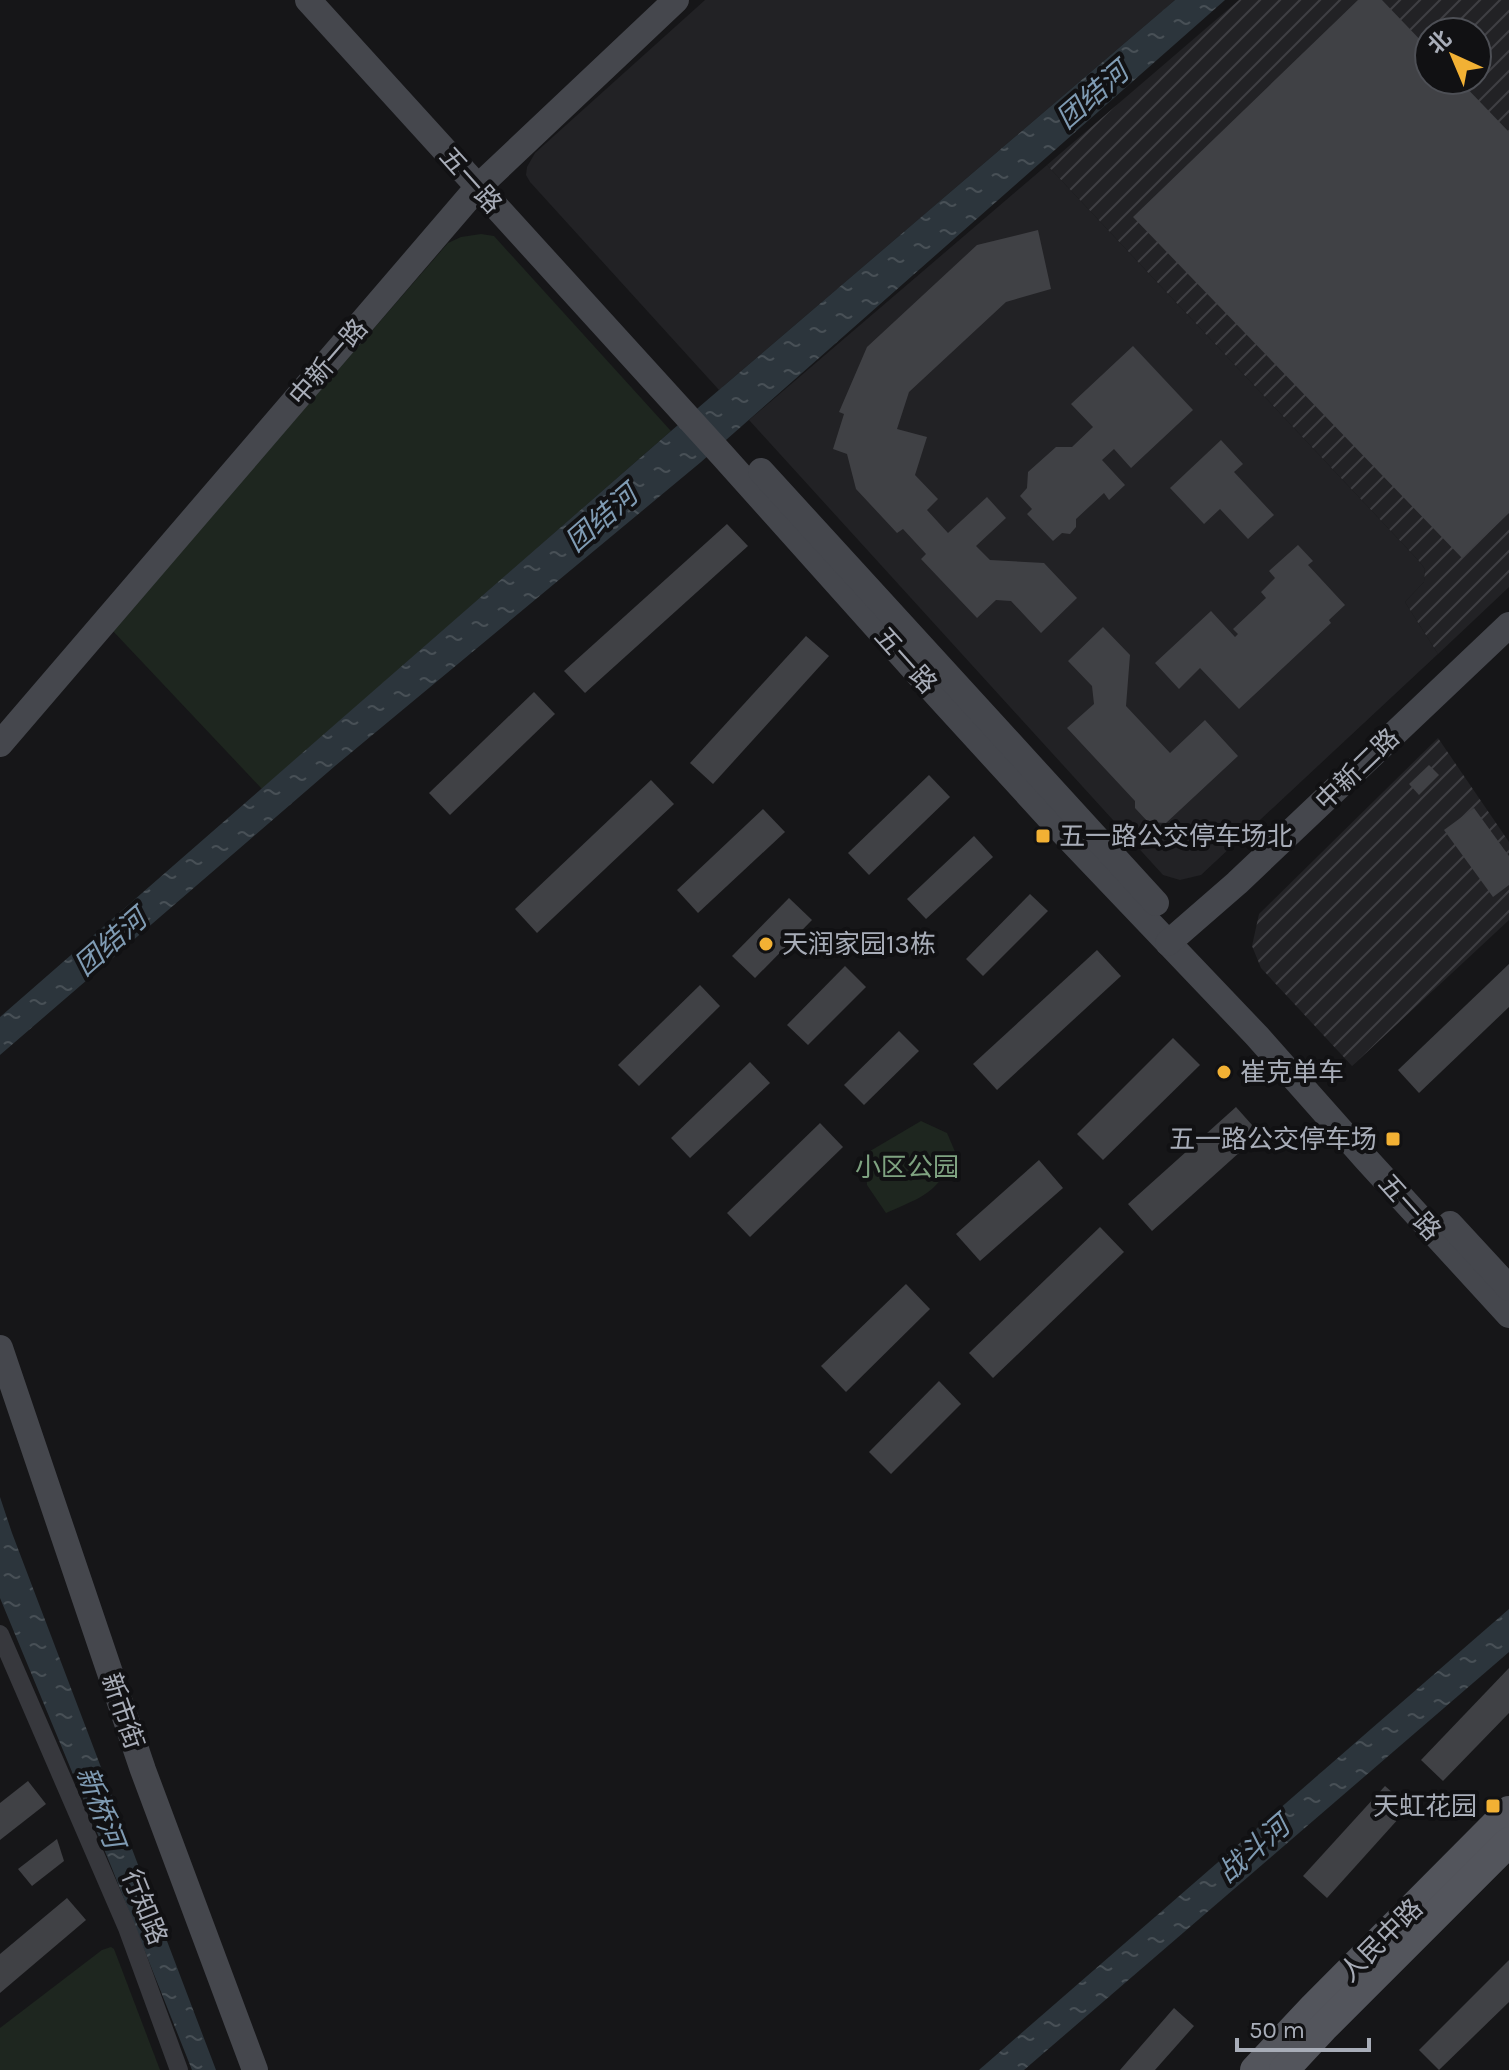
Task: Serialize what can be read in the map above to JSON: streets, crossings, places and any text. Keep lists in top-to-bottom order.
{
  "streets": {
    "main road": ["人民中路"],
    "street": [
      "五一路",
      "中新一路",
      "中新二路",
      "新市街",
      "行知路"
    ]
  },
  "crossings": [
    ["五一路", "中新一路"],
    ["五一路", "中新二路"]
  ],
  "water": ["团结河", "新桥河", "战斗河"],
  "parks": ["小区公园"],
  "places": {
    "transit": ["五一路公交停车场北", "五一路公交停车场", "天虹花园"],
    "other": ["天润家园13栋", "崔克单车"]
  },
  "scale_bar": "50 m",
  "north": "top left"
}
